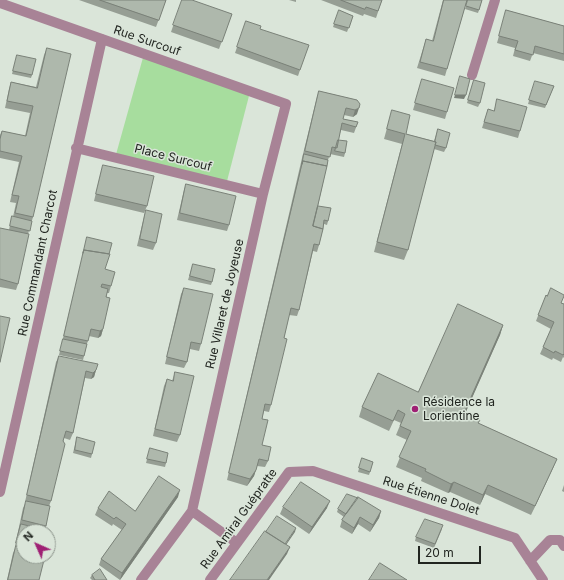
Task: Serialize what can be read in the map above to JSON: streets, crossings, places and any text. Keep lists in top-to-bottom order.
{
  "streets": {
    "street": [
      "Rue Surcouf",
      "Place Surcouf",
      "Rue Commandant Charcot",
      "Rue Villaret de Joyeuse",
      "Rue Étienne Dolet",
      "Rue Amiral Guépratte"
    ]
  },
  "crossings": [
    ["Rue Surcouf", "Rue Commandant Charcot"],
    ["Rue Surcouf", "Rue Villaret de Joyeuse"],
    ["Place Surcouf", "Rue Commandant Charcot"],
    ["Place Surcouf", "Rue Villaret de Joyeuse"],
    ["Rue Étienne Dolet", "Rue Amiral Guépratte"]
  ],
  "places": ["Résidence la Lorientine"],
  "scale_bar": "20 m",
  "north": "top left"
}
